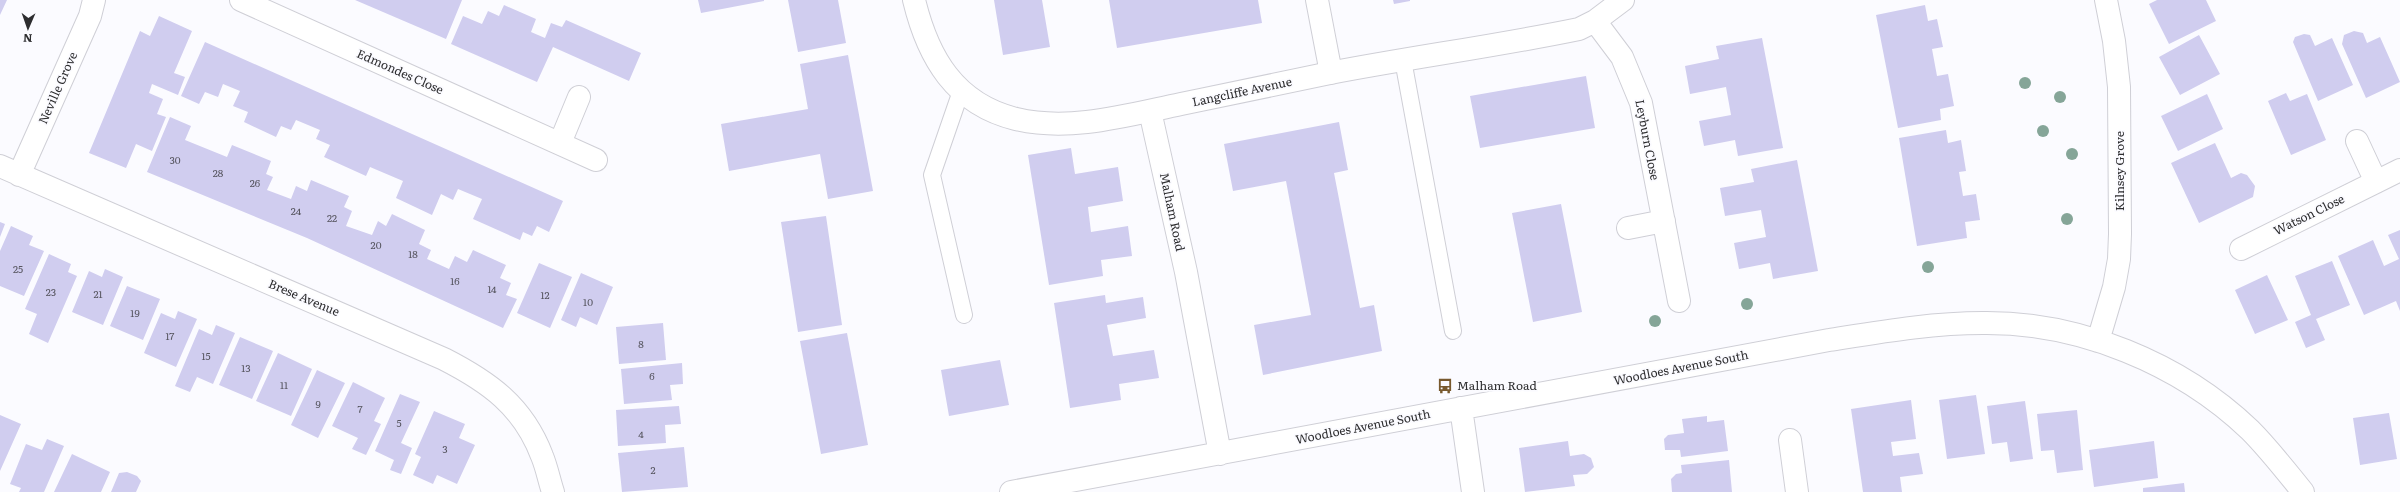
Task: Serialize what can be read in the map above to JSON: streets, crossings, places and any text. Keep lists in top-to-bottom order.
{
  "streets": {
    "street": [
      "Edmondes Close",
      "Neville Grove",
      "Langcliffe Avenue",
      "Leyburn Close",
      "Kilnsey Grove",
      "Malham Road",
      "Watson Close",
      "Brese Avenue",
      "Woodloes Avenue South"
    ]
  },
  "crossings": [
    ["Neville Grove", "Brese Avenue"],
    ["Langcliffe Avenue", "Leyburn Close"],
    ["Langcliffe Avenue", "Malham Road"],
    ["Kilnsey Grove", "Woodloes Avenue South"],
    ["Malham Road", "Woodloes Avenue South"]
  ],
  "places": {
    "bus stop": ["Malham Road"]
  },
  "house_numbers": [
    "30",
    "28",
    "26",
    "24",
    "22",
    "20",
    "18",
    "25",
    "16",
    "14",
    "23",
    "21",
    "12",
    "10",
    "19",
    "17",
    "8",
    "15",
    "13",
    "6",
    "11",
    "9",
    "7",
    "5",
    "4",
    "3",
    "2"
  ],
  "north": "bottom"
}
